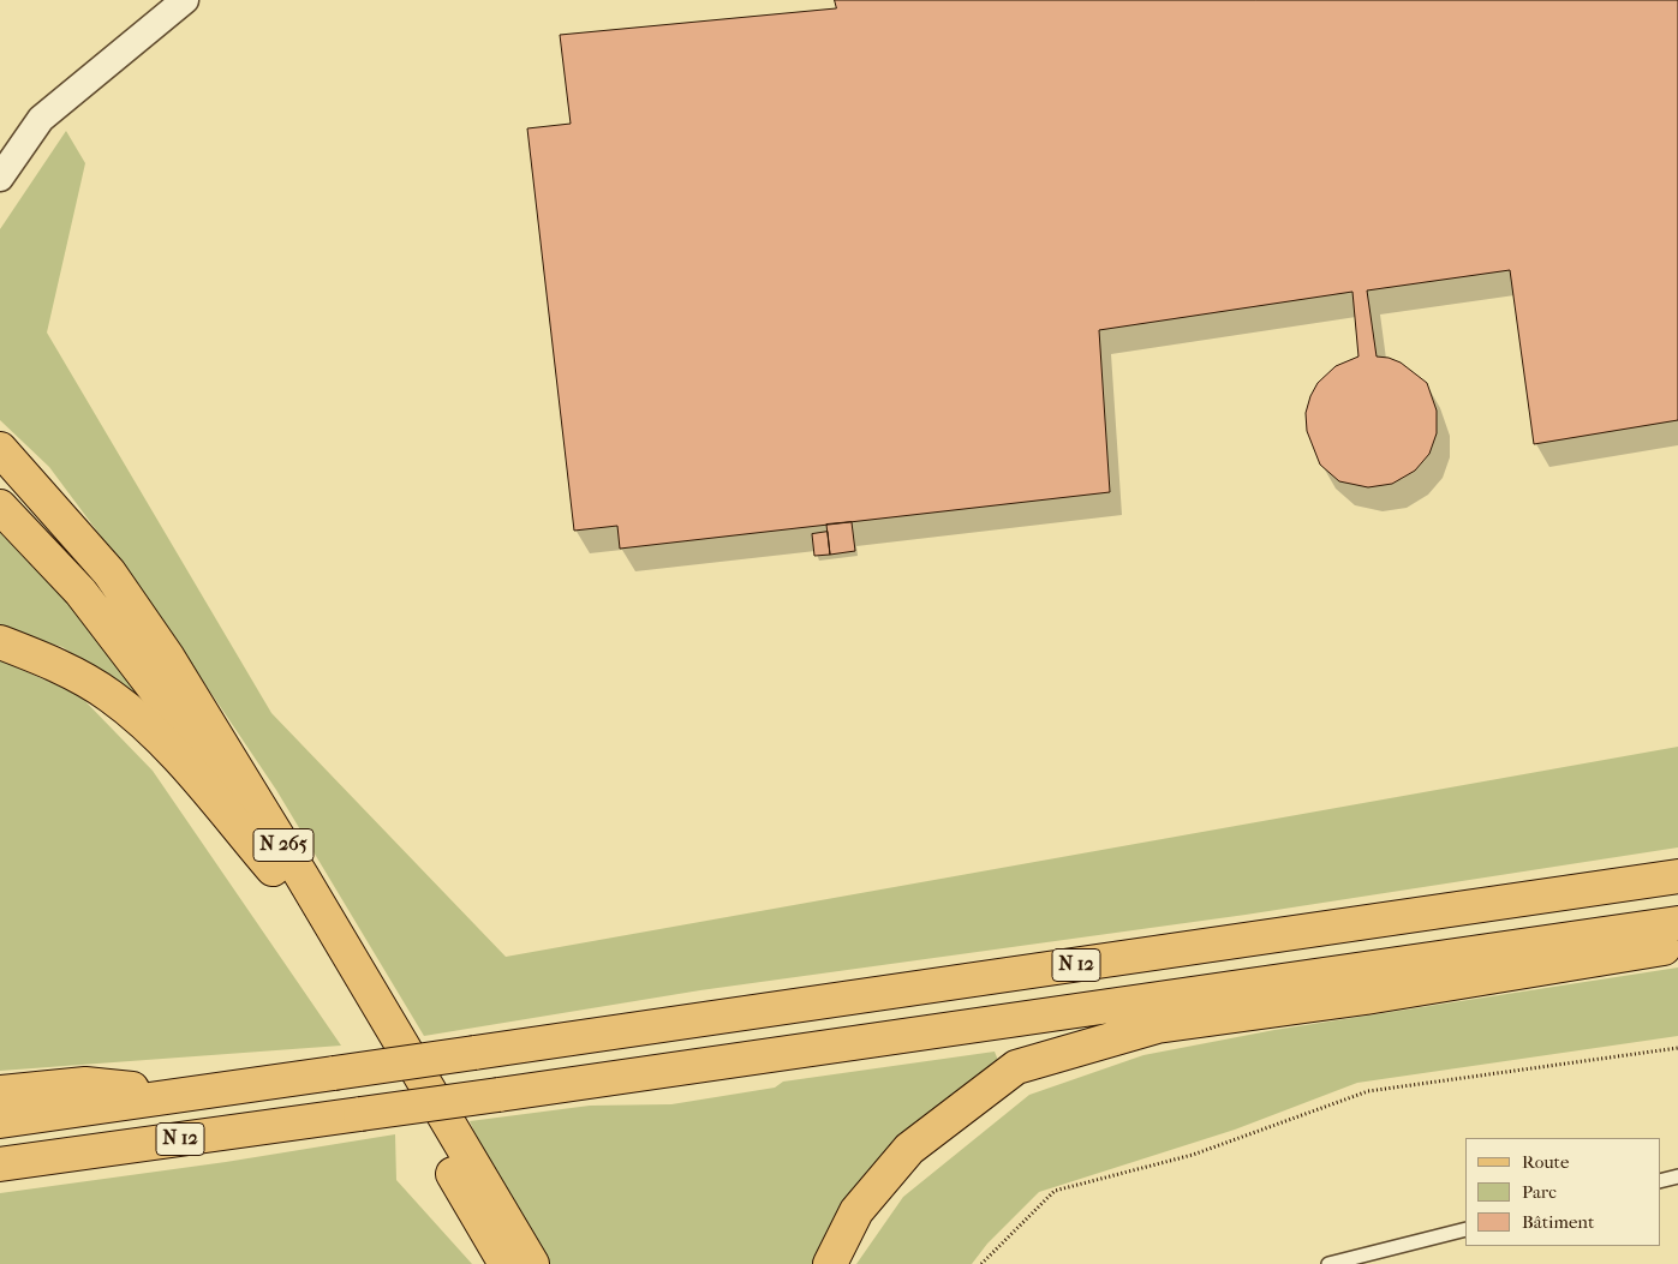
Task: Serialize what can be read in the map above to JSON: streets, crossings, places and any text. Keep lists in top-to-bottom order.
{
  "streets": {
    "main road": ["N 265", "N 12"]
  },
  "legend": ["Route", "Parc", "Bâtiment"]
}
